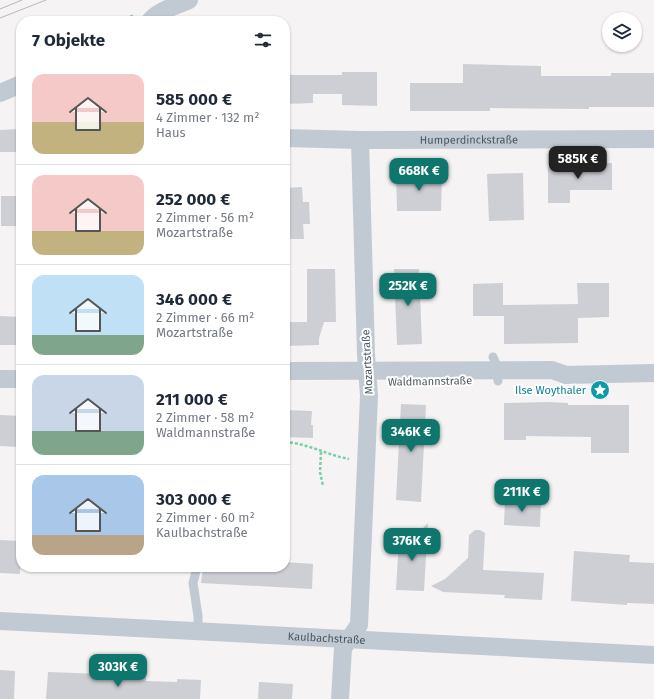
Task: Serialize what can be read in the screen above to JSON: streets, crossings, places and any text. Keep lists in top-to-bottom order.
{
  "streets": {
    "street": [
      "Humperdinckstraße",
      "Mozartstraße",
      "Waldmannstraße",
      "Kaulbachstraße"
    ]
  },
  "crossings": [
    ["Humperdinckstraße", "Mozartstraße"],
    ["Mozartstraße", "Waldmannstraße"],
    ["Mozartstraße", "Kaulbachstraße"]
  ],
  "places": {
    "place": ["Ilse Woythaler"]
  },
  "page": {
    "heading": "7 Objekte",
    "list": [
      {
        "name": "585 000 €",
        "note": "4 Zimmer · 132 m² · Haus"
      },
      {
        "name": "252 000 €",
        "note": "2 Zimmer · 56 m² · Mozartstraße"
      },
      {
        "name": "346 000 €",
        "note": "2 Zimmer · 66 m² · Mozartstraße"
      },
      {
        "name": "211 000 €",
        "note": "2 Zimmer · 58 m² · Waldmannstraße"
      },
      {
        "name": "303 000 €",
        "note": "2 Zimmer · 60 m² · Kaulbachstraße"
      }
    ],
    "price": [
      "585K €",
      "668K €",
      "252K €",
      "346K €",
      "211K €",
      "376K €",
      "303K €"
    ]
  }
}
